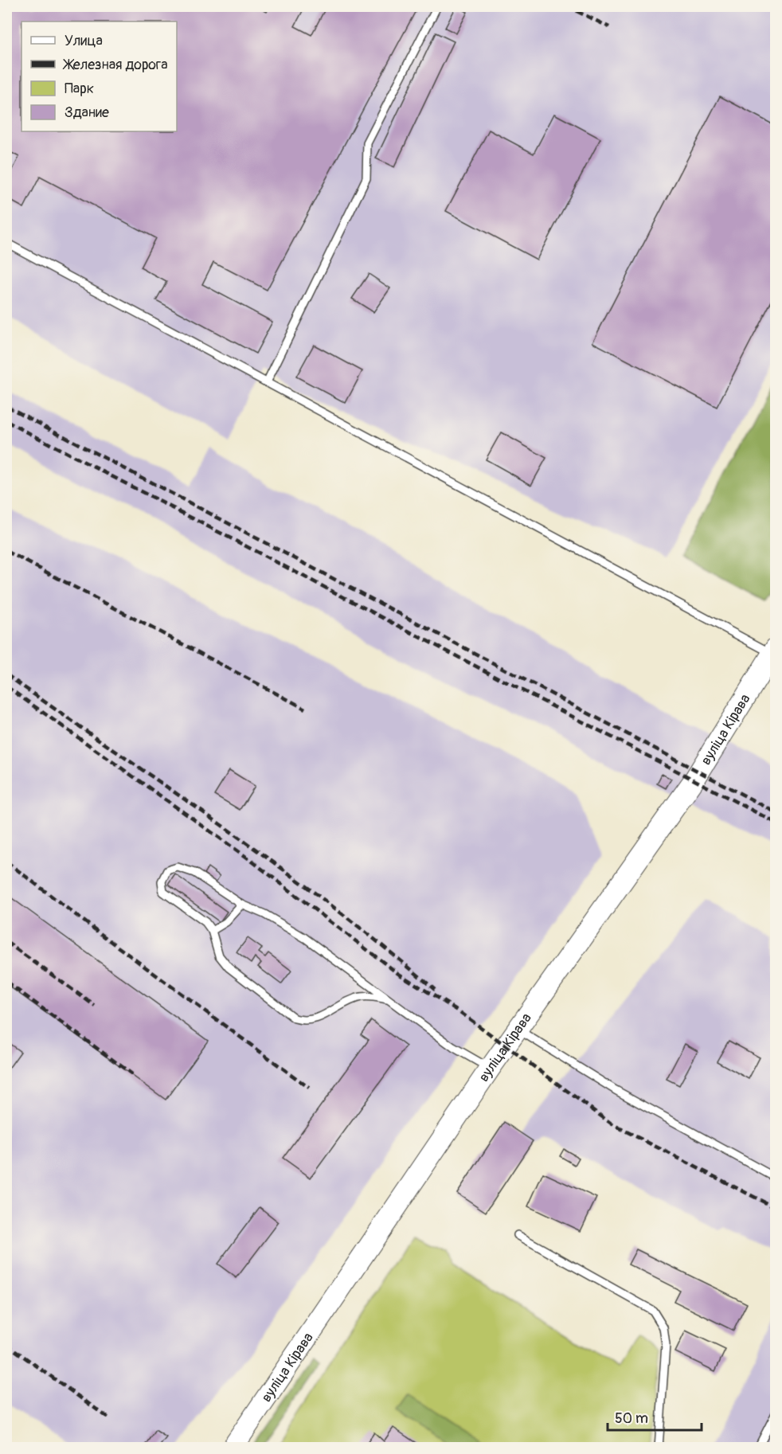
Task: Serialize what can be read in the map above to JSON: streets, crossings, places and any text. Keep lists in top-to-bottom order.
{
  "streets": {
    "main road": ["вуліца Кірава"]
  },
  "legend": [
    "Улица",
    "Железная дорога",
    "Парк",
    "Здание"
  ],
  "scale_bar": "50 m"
}
